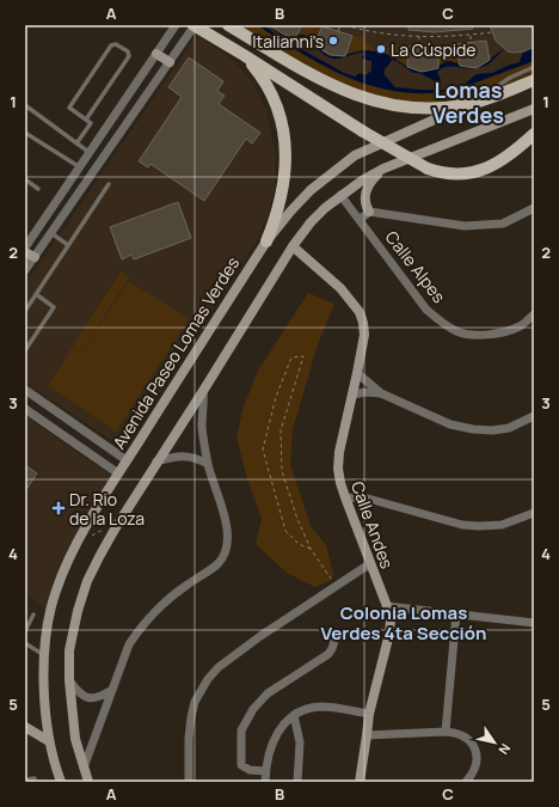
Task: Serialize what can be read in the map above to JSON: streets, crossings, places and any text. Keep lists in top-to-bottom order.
{
  "streets": {
    "main road": ["Avenida Paseo Lomas Verdes", "Calle Andes"],
    "street": ["Calle Alpes"]
  },
  "districts": ["Lomas Verdes", "Colonia Lomas Verdes 4ta Sección"],
  "places": {
    "other": ["Italianni's", "La Cúspide"],
    "health": ["Dr. Rio de la Loza"]
  },
  "north": "bottom right",
  "grid": {
    "columns": ["A", "B", "C"],
    "rows": [
      "1",
      "2",
      "3",
      "4",
      "5"
    ]
  }
}
